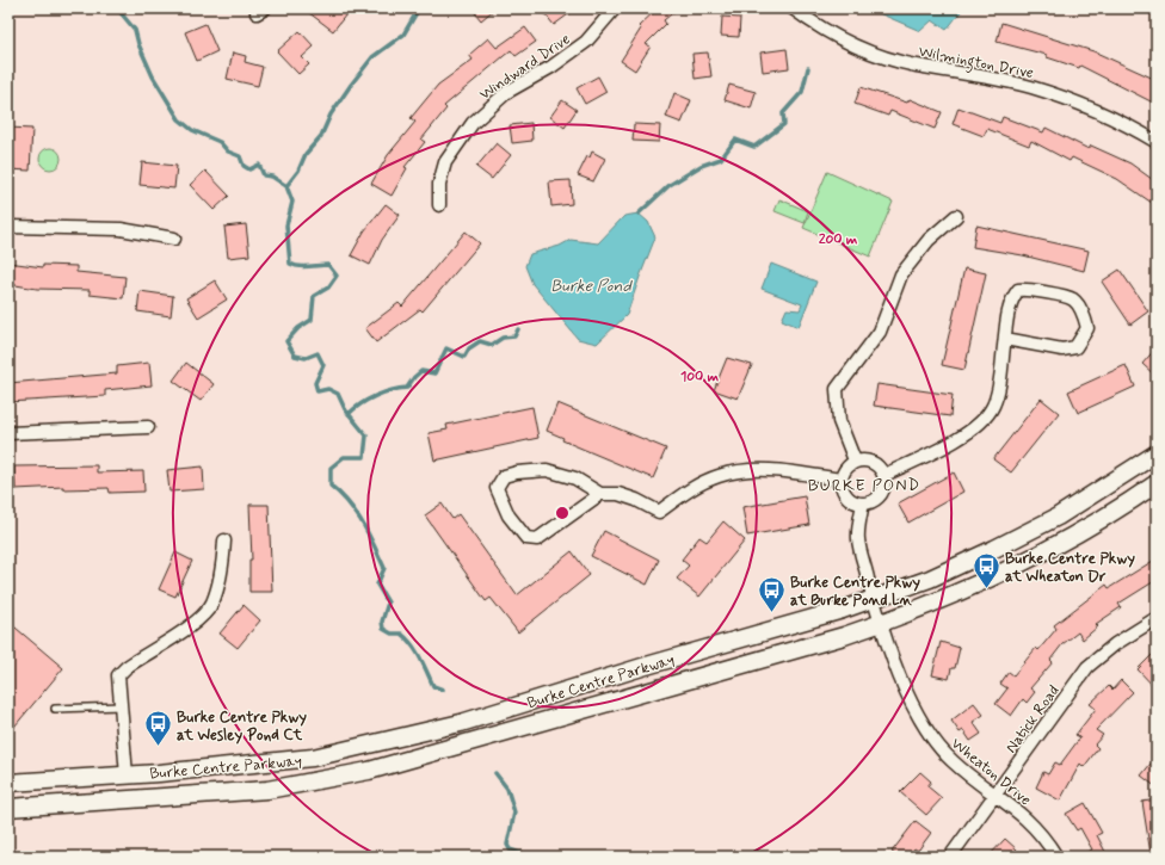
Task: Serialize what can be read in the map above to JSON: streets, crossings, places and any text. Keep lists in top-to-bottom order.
{
  "streets": {
    "main road": ["Burke Centre Parkway"],
    "street": [
      "Wilmington Drive",
      "Windward Drive",
      "Natick Road",
      "Wheaton Drive"
    ]
  },
  "crossings": [
    ["Burke Centre Parkway", "Wheaton Drive"],
    ["Natick Road", "Wheaton Drive"]
  ],
  "districts": ["BURKE POND"],
  "water": ["Burke Pond"],
  "places": {
    "bus stop": ["Burke Centre Pkwy at Wheaton Dr", "Burke Centre Pkwy at Burke Pond Ln", "Burke Centre Pkwy at Wesley Pond Ct"]
  },
  "rings": ["200 m", "100 m"]
}
